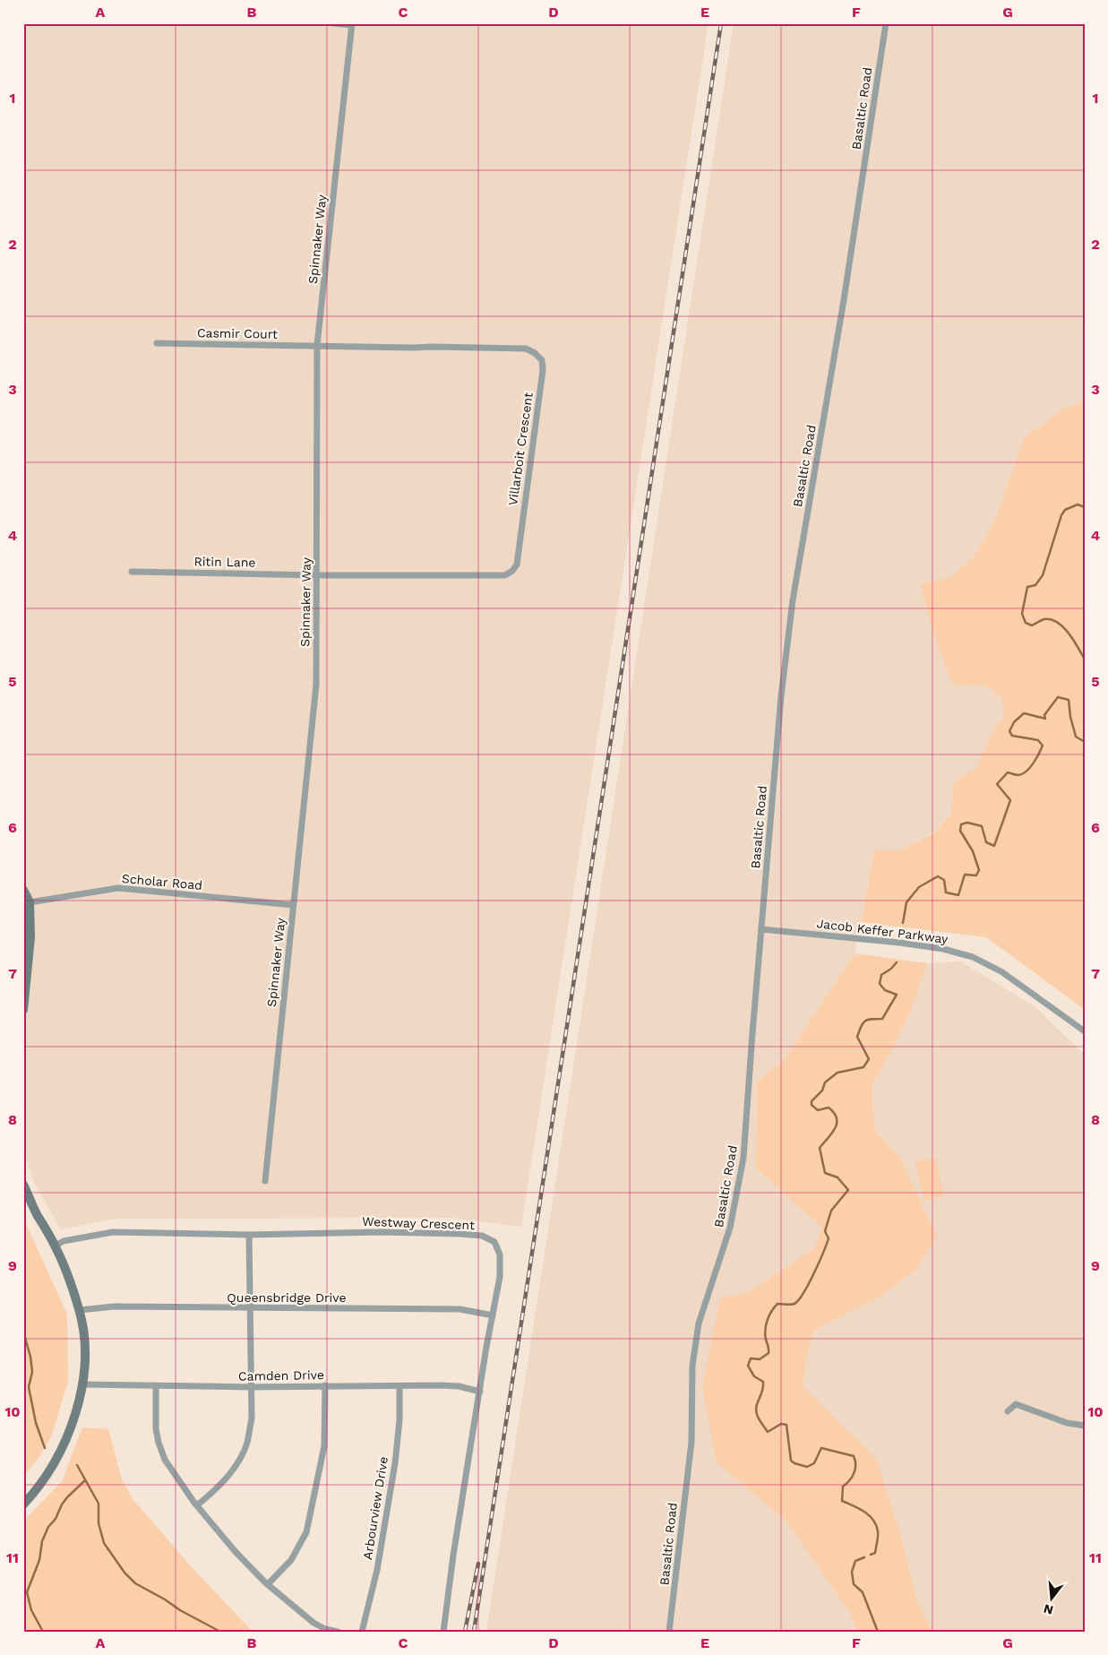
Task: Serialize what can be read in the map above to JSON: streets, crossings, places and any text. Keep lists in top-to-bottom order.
{
  "streets": {
    "street": [
      "Basaltic Road",
      "Spinnaker Way",
      "Casmir Court",
      "Villarboit Crescent",
      "Ritin Lane",
      "Scholar Road",
      "Jacob Keffer Parkway",
      "Westway Crescent",
      "Queensbridge Drive",
      "Camden Drive",
      "Arbourview Drive"
    ]
  },
  "crossings": [
    ["Basaltic Road", "Jacob Keffer Parkway"],
    ["Spinnaker Way", "Casmir Court"],
    ["Spinnaker Way", "Villarboit Crescent"],
    ["Spinnaker Way", "Ritin Lane"],
    ["Spinnaker Way", "Scholar Road"],
    ["Casmir Court", "Villarboit Crescent"],
    ["Villarboit Crescent", "Ritin Lane"],
    ["Westway Crescent", "Queensbridge Drive"],
    ["Westway Crescent", "Camden Drive"],
    ["Camden Drive", "Arbourview Drive"]
  ],
  "north": "bottom",
  "grid": {
    "columns": [
      "A",
      "B",
      "C",
      "D",
      "E",
      "F",
      "G"
    ],
    "rows": [
      "1",
      "2",
      "3",
      "4",
      "5",
      "6",
      "7",
      "8",
      "9",
      "10",
      "11"
    ]
  }
}
